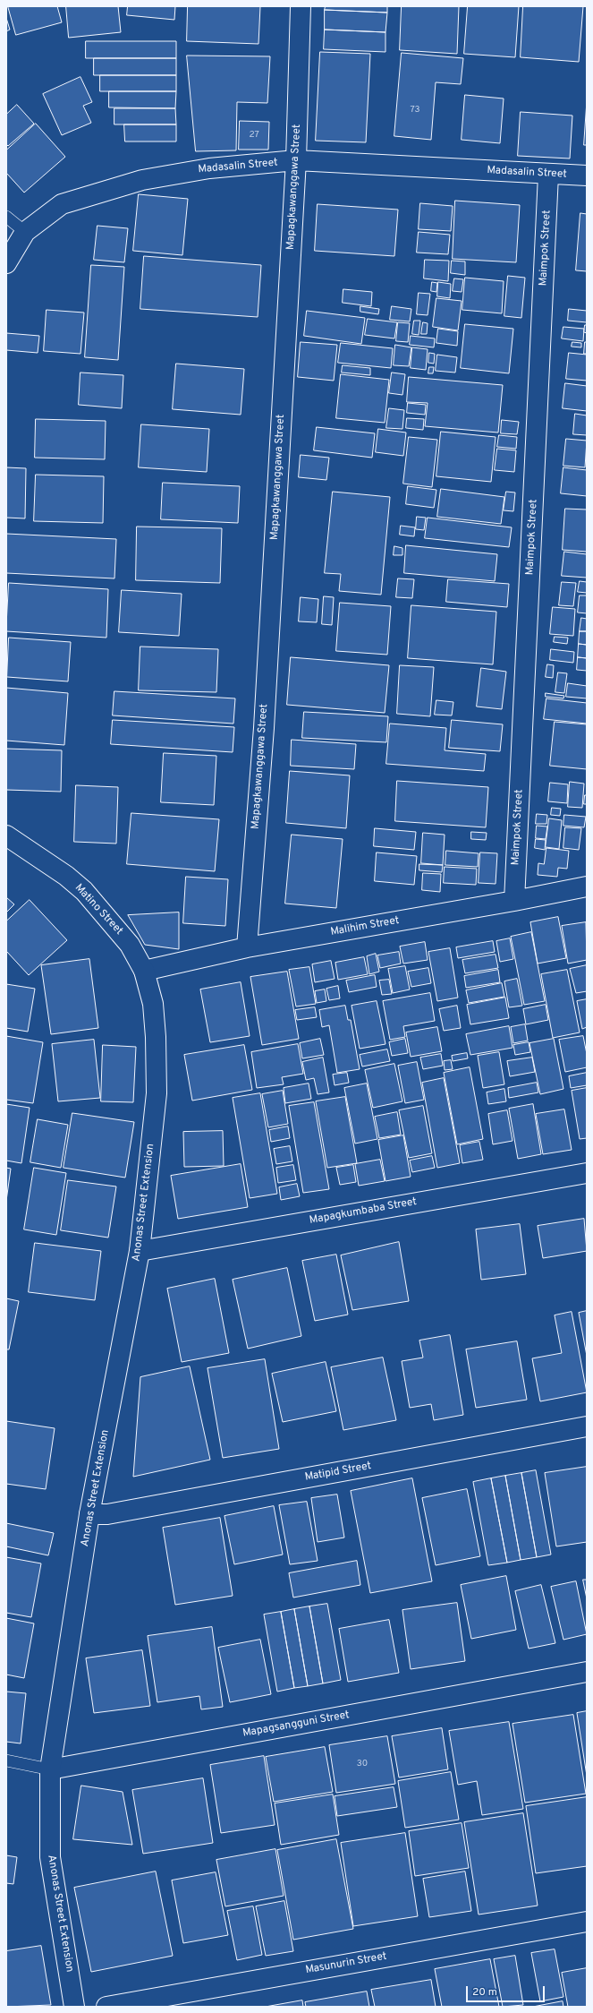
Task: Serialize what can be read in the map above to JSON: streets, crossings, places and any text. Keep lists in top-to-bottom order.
{
  "streets": {
    "street": [
      "Madasalin Street",
      "Mapagkawanggawa Street",
      "Maimpok Street",
      "Matino Street",
      "Malihim Street",
      "Anonas Street Extension",
      "Mapagkumbaba Street",
      "Matipid Street",
      "Mapagsangguni Street",
      "Masunurin Street"
    ]
  },
  "crossings": [
    ["Madasalin Street", "Mapagkawanggawa Street"],
    ["Madasalin Street", "Maimpok Street"],
    ["Mapagkawanggawa Street", "Malihim Street"],
    ["Maimpok Street", "Malihim Street"],
    ["Matino Street", "Malihim Street"],
    ["Matino Street", "Anonas Street Extension"],
    ["Malihim Street", "Anonas Street Extension"],
    ["Anonas Street Extension", "Mapagkumbaba Street"],
    ["Anonas Street Extension", "Matipid Street"],
    ["Anonas Street Extension", "Mapagsangguni Street"]
  ],
  "house_numbers": ["73", "27", "30"],
  "scale_bar": "20 m"
}
